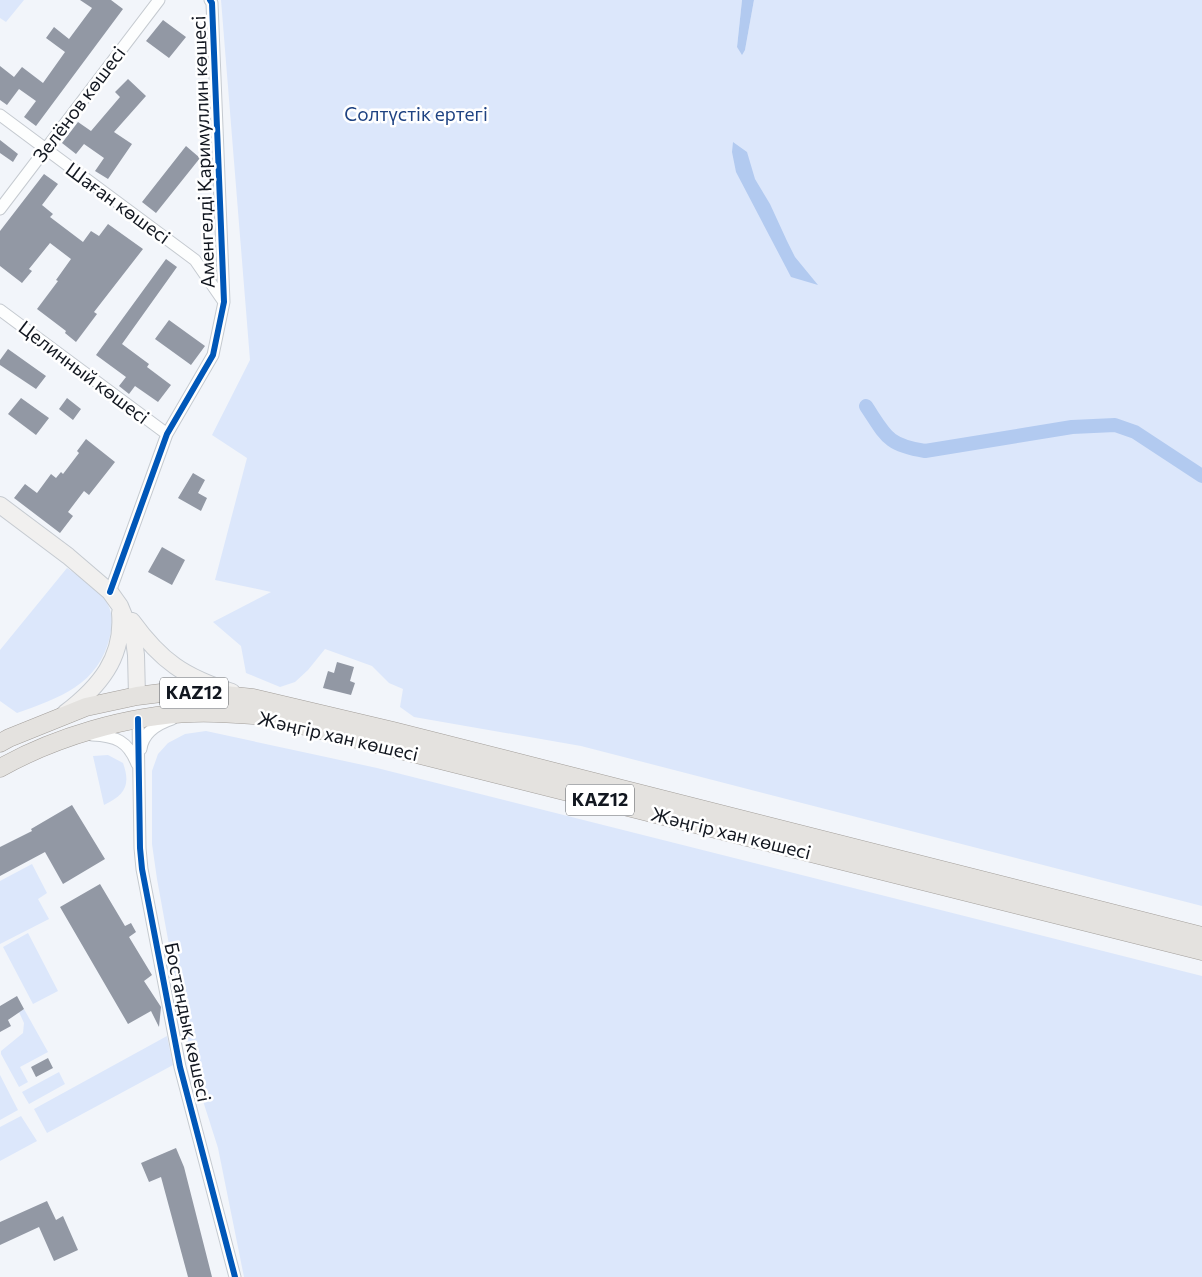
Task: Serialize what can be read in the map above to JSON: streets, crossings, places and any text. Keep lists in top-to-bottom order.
{
  "streets": {
    "main road": ["KAZ12", "Жәңгір хан көшесі"],
    "street": [
      "Зелёнов көшесі",
      "Аменгелді Қаримуллин көшесі",
      "Шаған көшесі",
      "Целинный көшесі",
      "Бостандық көшесі"
    ]
  },
  "crossings": [
    ["Зелёнов көшесі", "Шаған көшесі"],
    ["Аменгелді Қаримуллин көшесі", "Шаған көшесі"]
  ],
  "parks": ["Солтүстік ертегі"]
}
